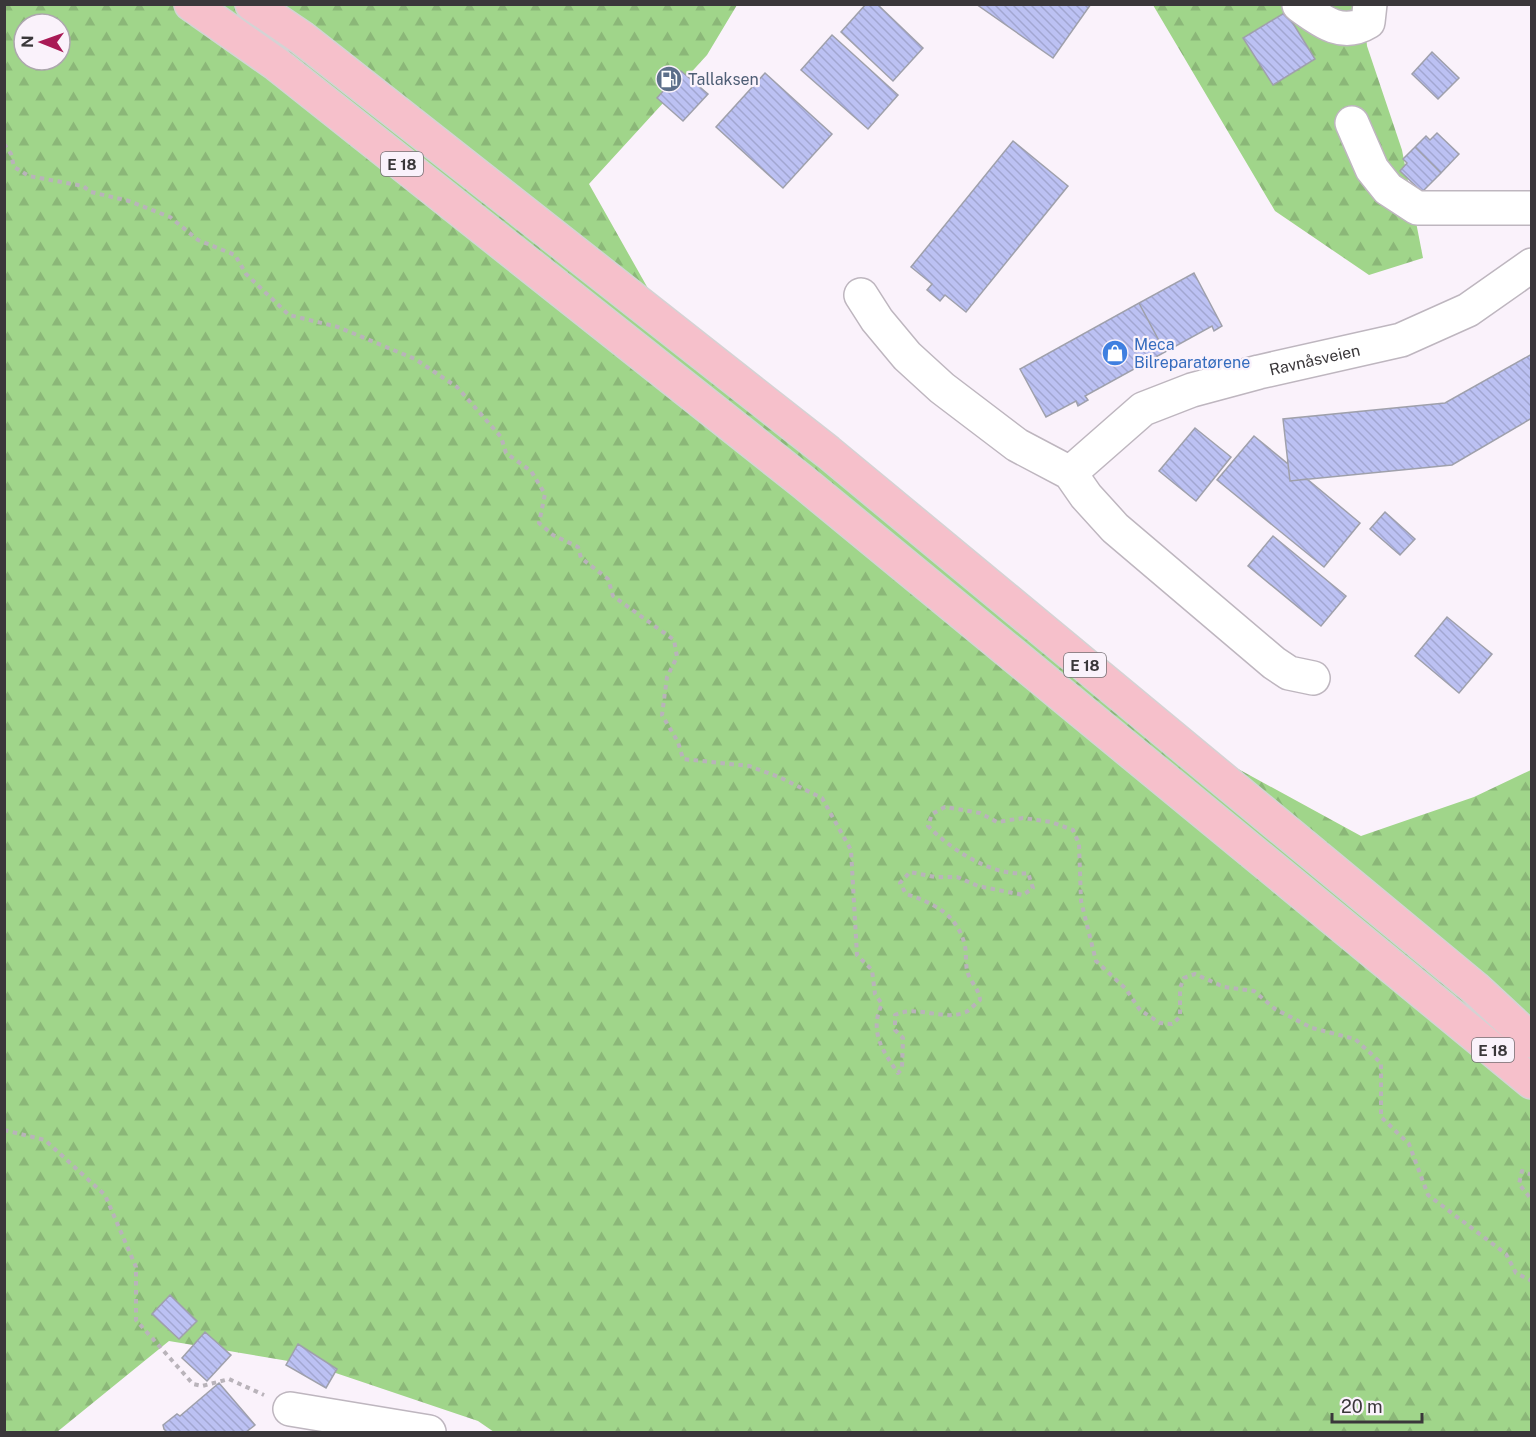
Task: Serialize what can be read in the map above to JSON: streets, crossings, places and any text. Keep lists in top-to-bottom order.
{
  "streets": {
    "highway": ["E 18"],
    "street": ["Ravnåsveien"]
  },
  "places": {
    "fuel station": ["Tallaksen"],
    "shop": ["Meca Bilreparatørene"]
  },
  "scale_bar": "20 m",
  "north": "left"
}
